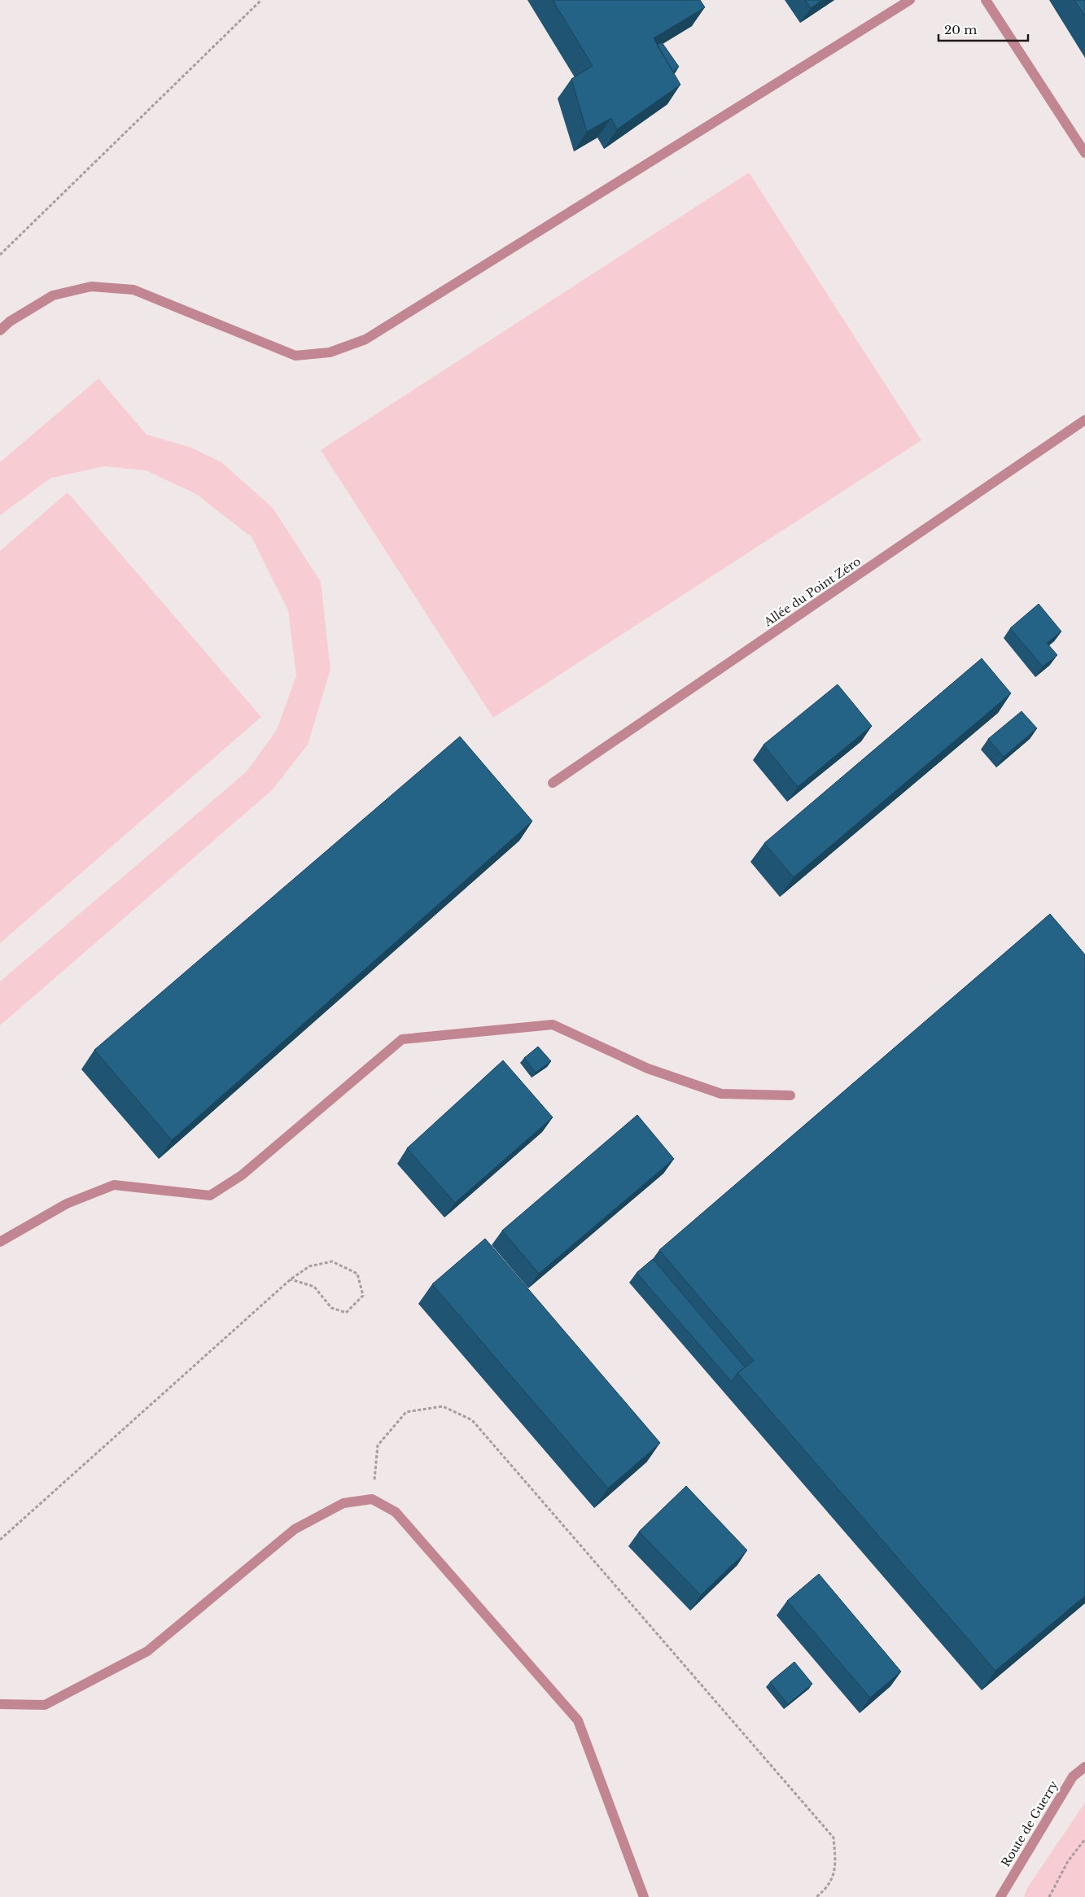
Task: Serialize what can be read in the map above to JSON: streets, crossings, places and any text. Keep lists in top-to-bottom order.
{
  "streets": {
    "street": ["Allée du Point Zéro", "Route de Guerry"]
  },
  "scale_bar": "20 m"
}
